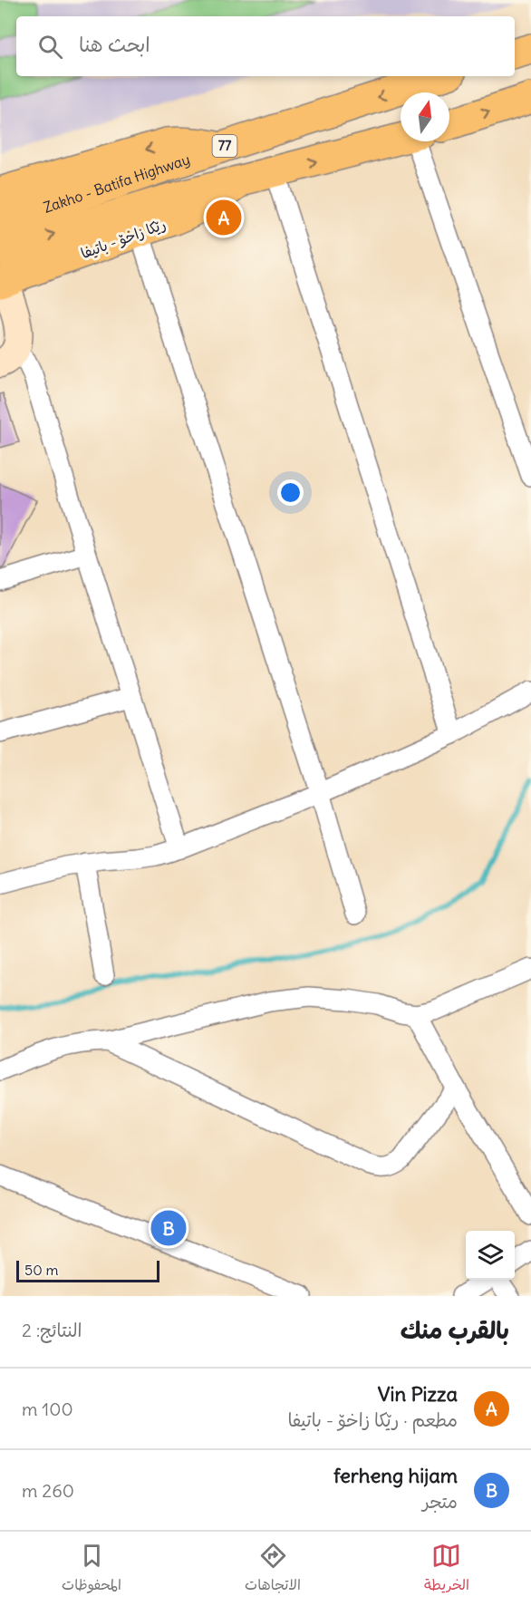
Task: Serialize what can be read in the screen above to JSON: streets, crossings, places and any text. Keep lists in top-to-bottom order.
{
  "streets": {
    "main road": ["77", "Zakho - Batifa Highway", "رێکا زاخۆ - باتیفا"]
  },
  "crossings": [
    ["Zakho - Batifa Highway", "رێکا زاخۆ - باتیفا"]
  ],
  "scale_bar": "50 m",
  "north": "top",
  "page": {
    "search": "ابحث هنا",
    "pins": ["A", "B"],
    "scale": "50 m",
    "heading": ["بالقرب منك", "النتائج: 2"],
    "list": [
      {
        "mark": "A",
        "name": "Vin Pizza",
        "note": "مطعم · رێکا زاخۆ - باتیفا",
        "value": "100 m"
      },
      {
        "mark": "B",
        "name": "ferheng hijam",
        "note": "متجر",
        "value": "260 m"
      }
    ],
    "nav": ["الخريطة", "الاتجاهات", "المحفوظات"]
  }
}
